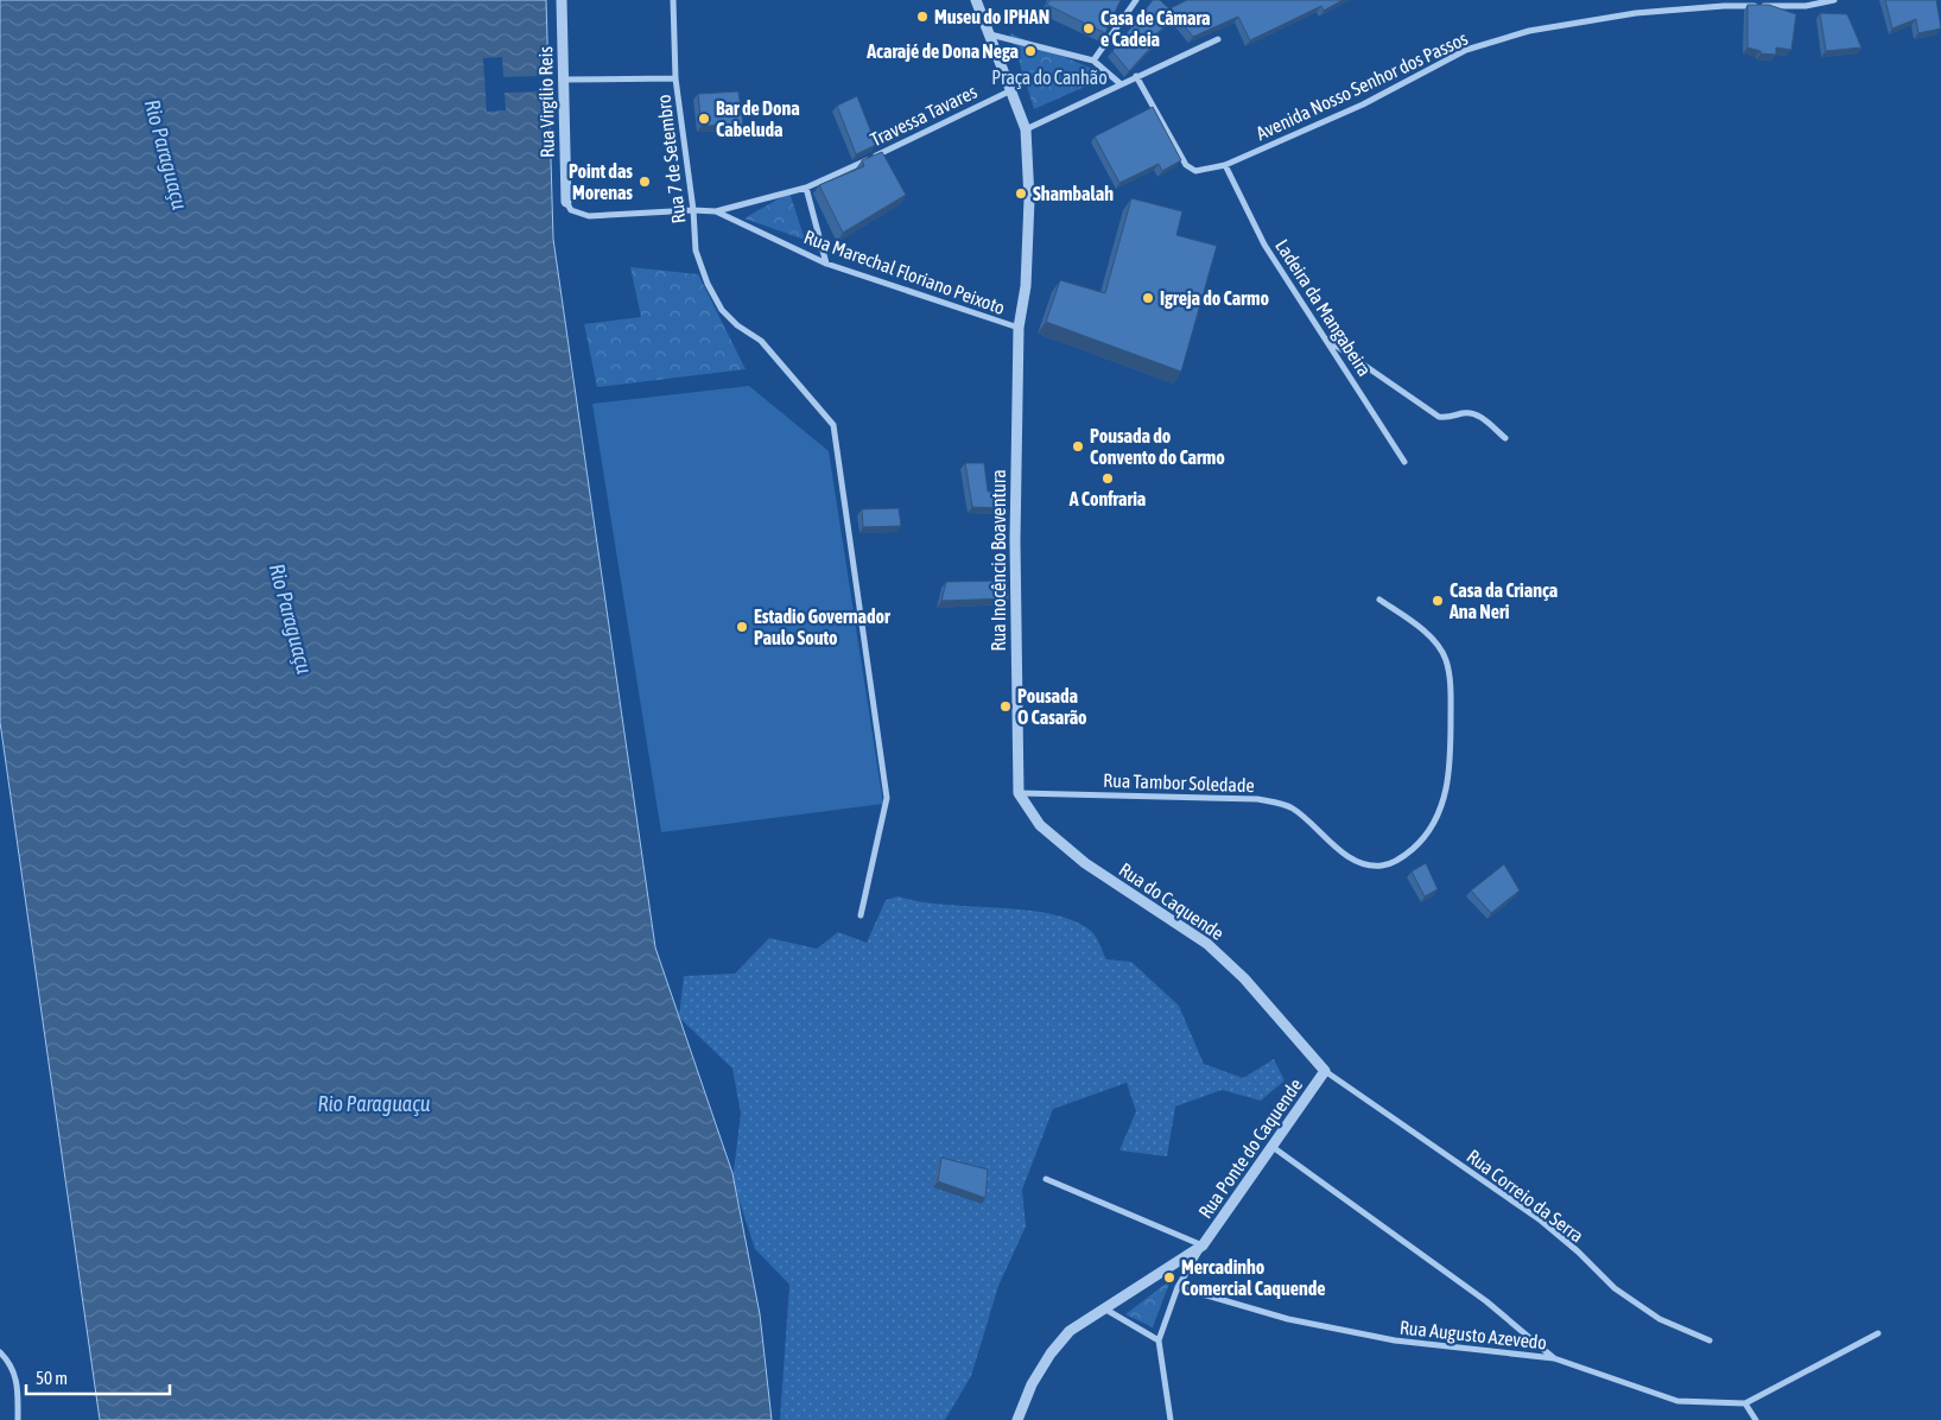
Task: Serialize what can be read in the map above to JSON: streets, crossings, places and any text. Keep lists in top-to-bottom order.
{
  "streets": {
    "street": [
      "Avenida Nosso Senhor dos Passos",
      "Rua Virgílio Reis",
      "Travessa Tavares",
      "Rua 7 de Setembro",
      "Rua Marechal Floriano Peixoto",
      "Ladeira da Mangabeira",
      "Rua Inocêncio Boaventura",
      "Rua Tambor Soledade",
      "Rua do Caquende",
      "Rua Ponte do Caquende",
      "Rua Correio da Serra",
      "Rua Augusto Azevedo"
    ]
  },
  "crossings": [
    ["Avenida Nosso Senhor dos Passos", "Ladeira da Mangabeira"],
    ["Travessa Tavares", "Rua Marechal Floriano Peixoto"],
    ["Rua Marechal Floriano Peixoto", "Rua Inocêncio Boaventura"],
    ["Rua Inocêncio Boaventura", "Rua Tambor Soledade"],
    ["Rua Inocêncio Boaventura", "Rua do Caquende"],
    ["Rua Tambor Soledade", "Rua do Caquende"],
    ["Rua do Caquende", "Rua Ponte do Caquende"],
    ["Rua do Caquende", "Rua Correio da Serra"],
    ["Rua Ponte do Caquende", "Rua Correio da Serra"]
  ],
  "water": ["Rio Paraguaçu"],
  "parks": ["Praça do Canhão"],
  "places": [
    "Museu do IPHAN",
    "Casa de Câmara e Cadeia",
    "Acarajé de Dona Nega",
    "Bar de Dona Cabeluda",
    "Point das Morenas",
    "Shambalah",
    "Igreja do Carmo",
    "Pousada do Convento do Carmo",
    "A Confraria",
    "Casa da Criança Ana Neri",
    "Estadio Governador Paulo Souto",
    "Pousada O Casarão",
    "Mercadinho Comercial Caquende"
  ],
  "scale_bar": "50 m"
}
